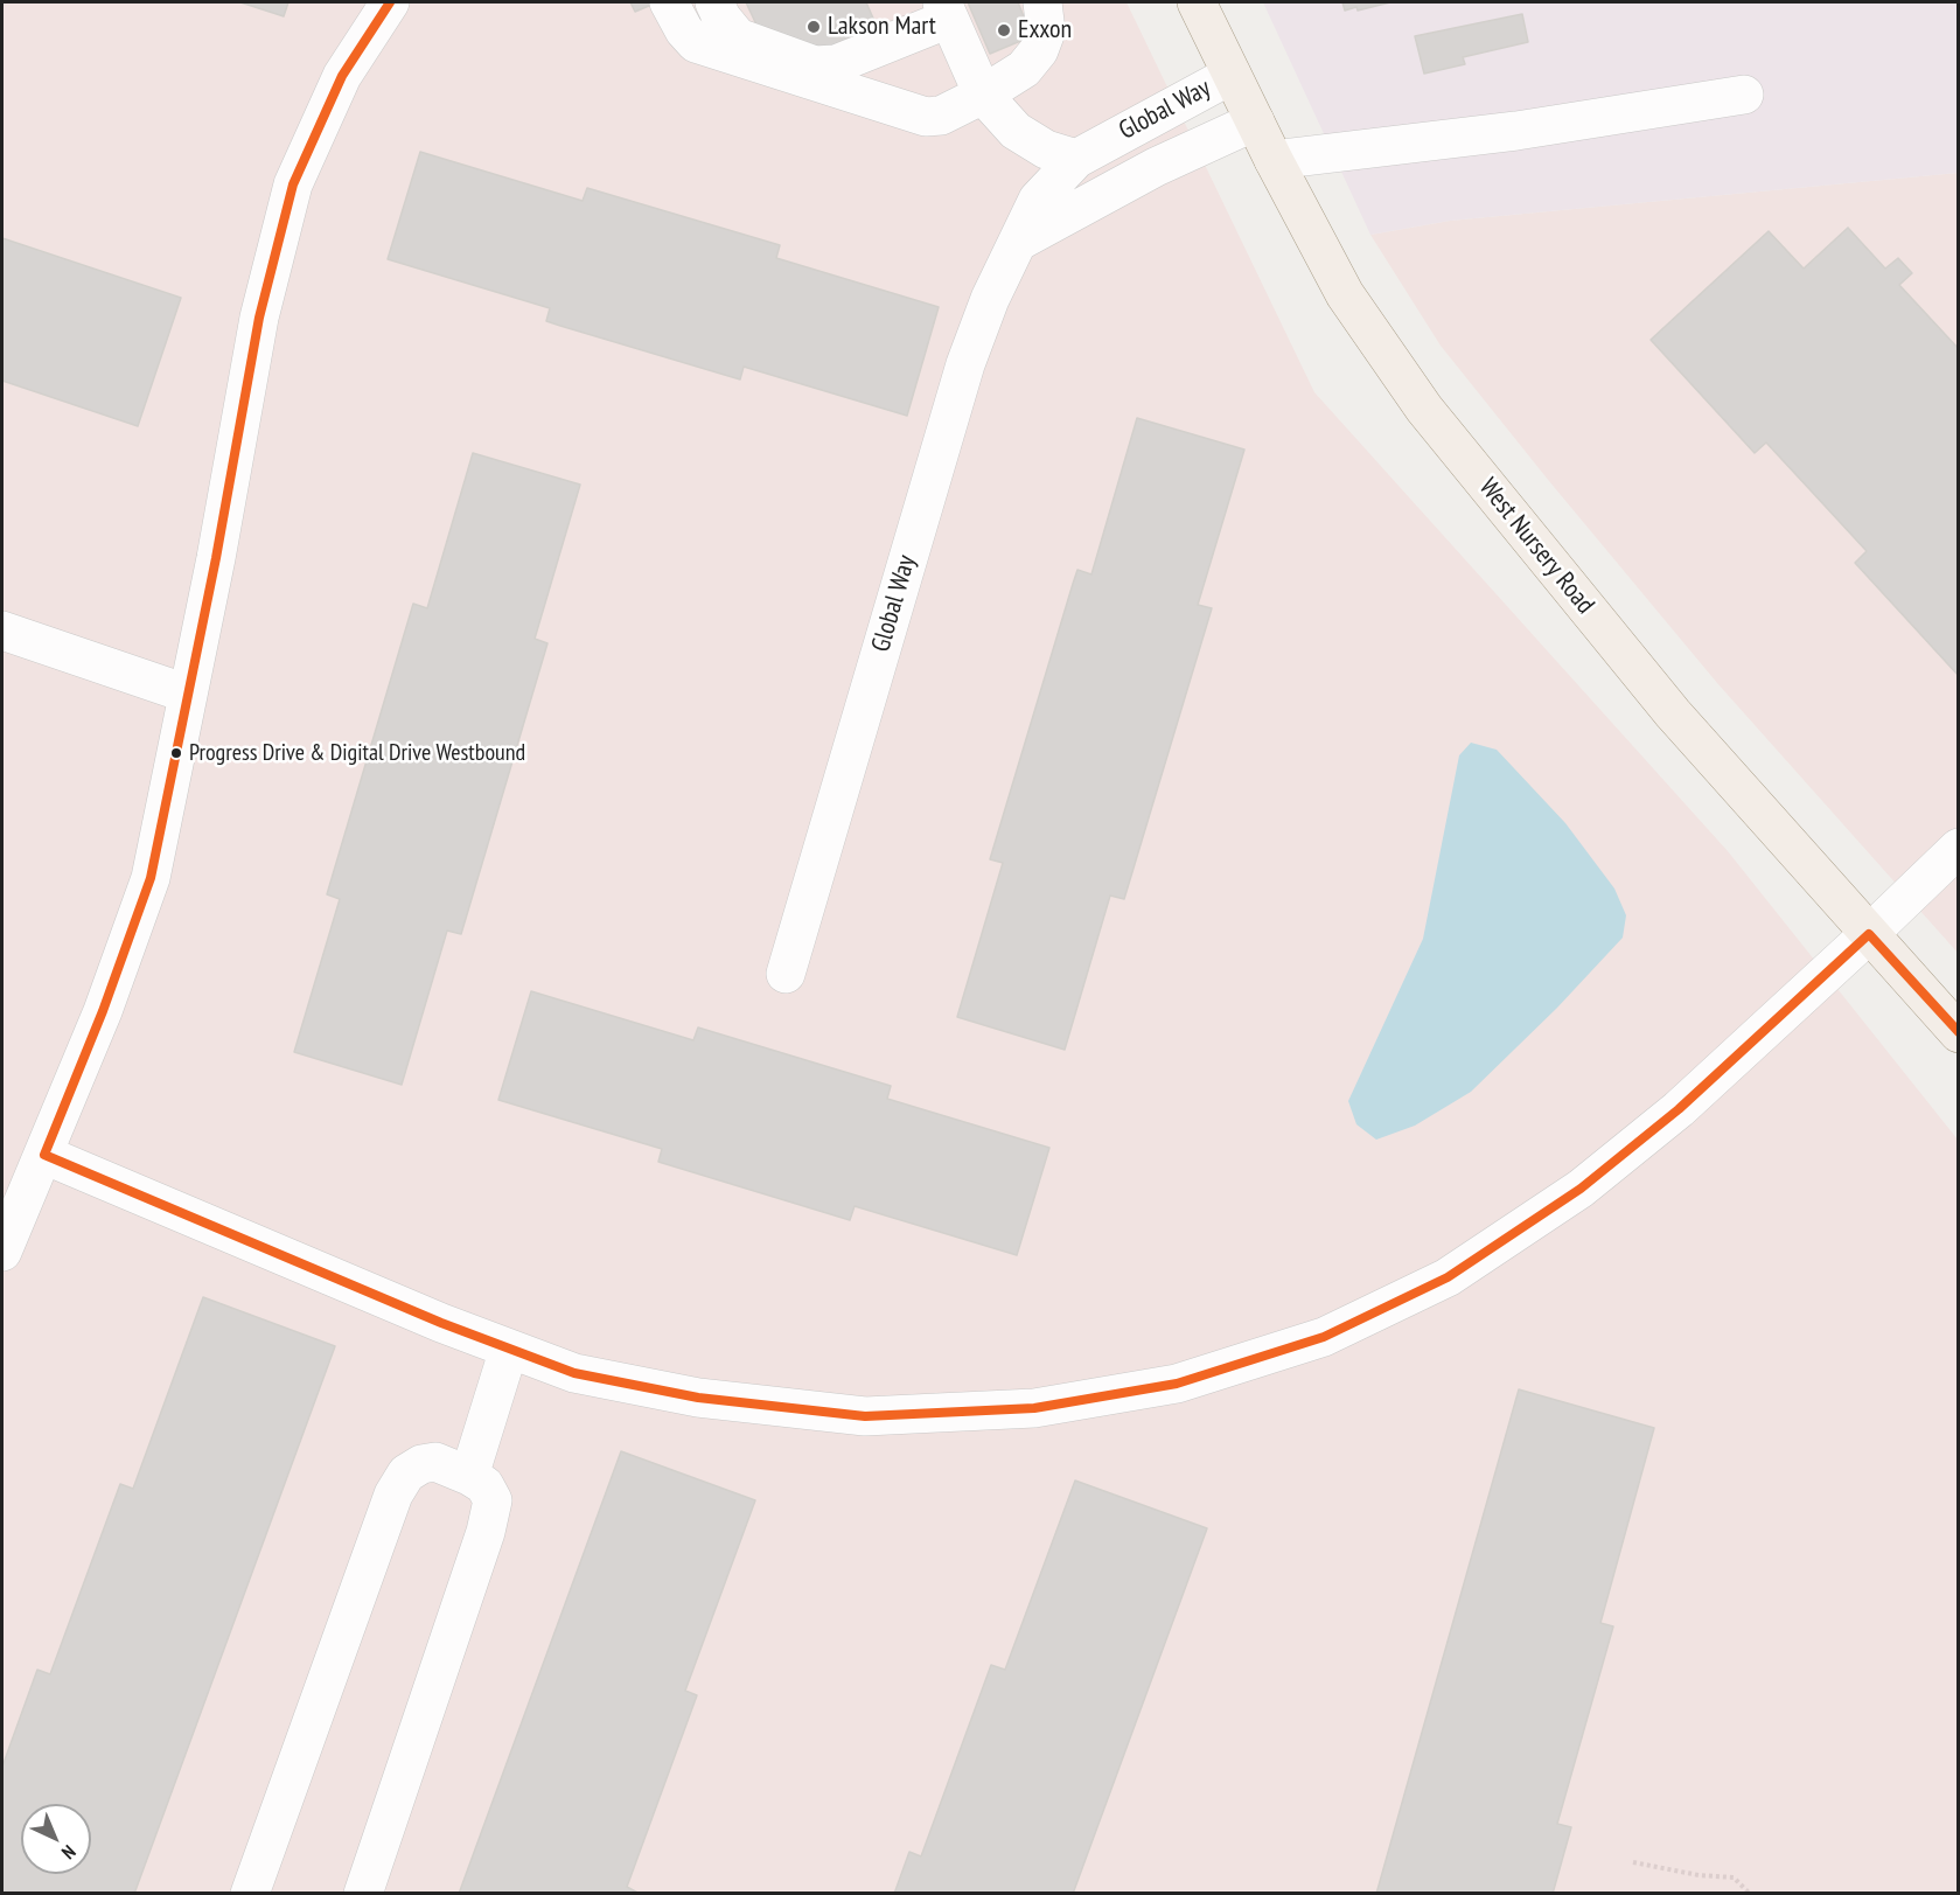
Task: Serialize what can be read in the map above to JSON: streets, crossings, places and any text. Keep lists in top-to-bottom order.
{
  "streets": {
    "main road": ["West Nursery Road"],
    "street": ["Global Way"]
  },
  "crossings": [
    ["Global Way", "West Nursery Road"]
  ],
  "places": ["Lakson Mart", "Exxon", "Progress Drive & Digital Drive Westbound"],
  "north": "bottom right"
}
